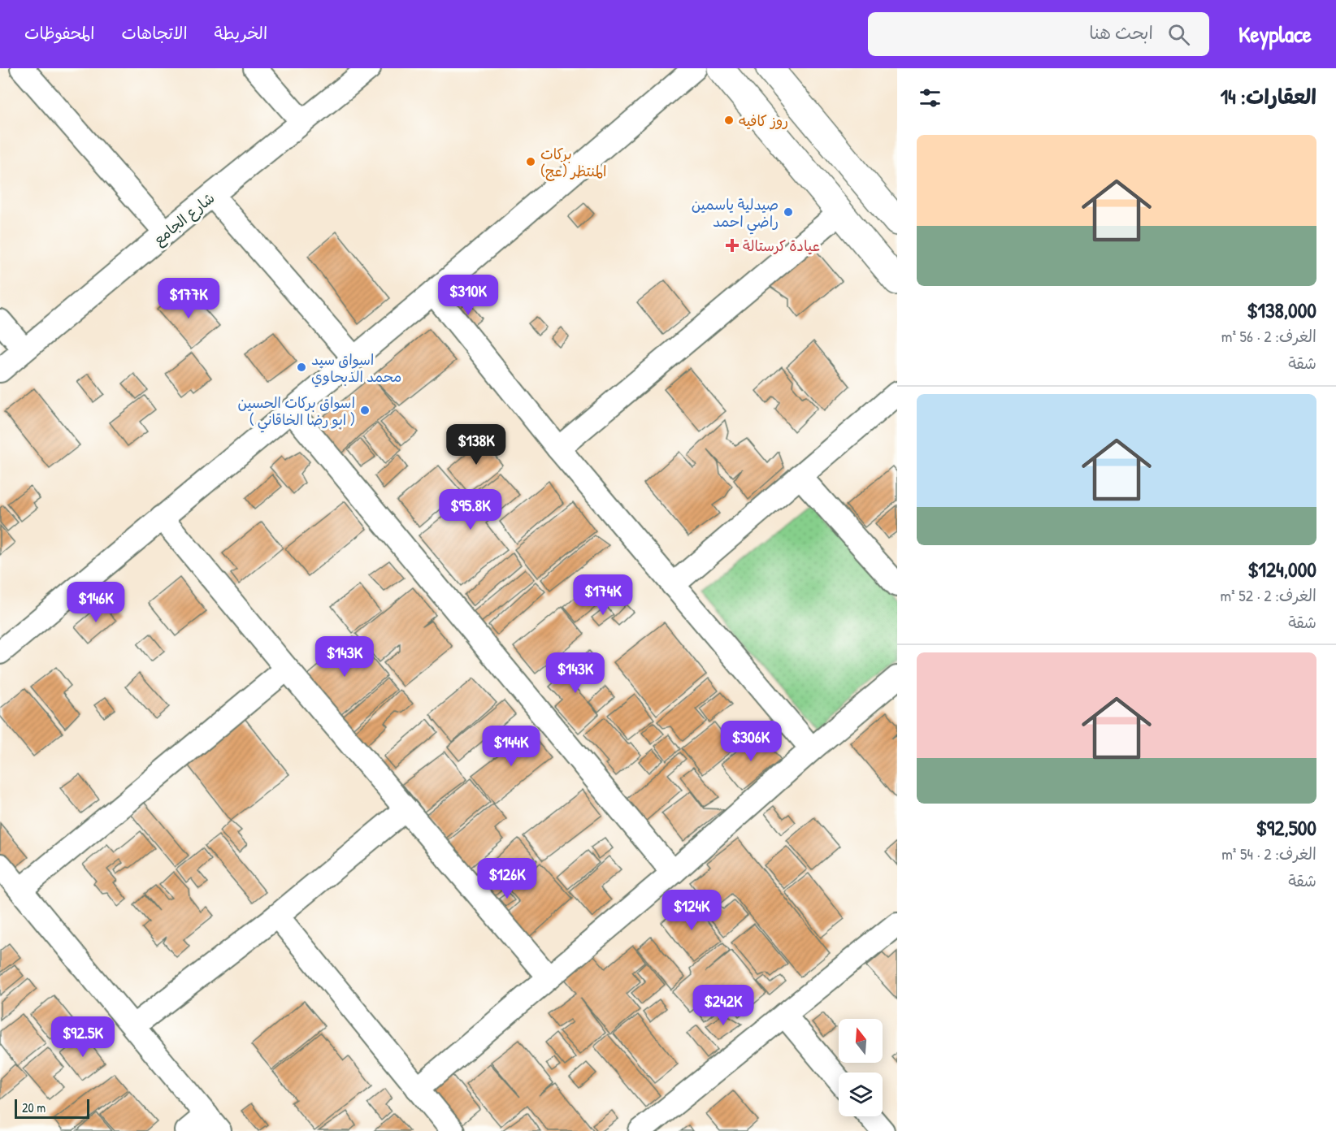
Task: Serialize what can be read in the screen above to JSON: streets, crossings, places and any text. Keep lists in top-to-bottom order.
{
  "streets": {
    "street": ["شارع الجامع"]
  },
  "places": {
    "other": [
      "روز كافيه",
      "بركات المنتظر (عج)",
      "صيدلية ياسمين راضي احمد",
      "اسواق سيد محمد الذبحاوي",
      "اسواق بركات الحسين ( ابو رضا الخاقاني )"
    ],
    "health": ["عيادة كرستالة"]
  },
  "scale_bar": "20 m",
  "north": "top",
  "page": {
    "header": "Keyplace",
    "search": "ابحث هنا",
    "nav": ["الخريطة", "الاتجاهات", "المحفوظات"],
    "heading": "العقارات: 14",
    "list": [
      {
        "name": "$138,000",
        "note": "الغرف: 2 · 56 m² · شقة"
      },
      {
        "name": "$124,000",
        "note": "الغرف: 2 · 52 m² · شقة"
      },
      {
        "name": "$92,500",
        "note": "الغرف: 2 · 54 m² · شقة"
      }
    ],
    "price": [
      "$310K",
      "$177K",
      "$138K",
      "$95.8K",
      "$174K",
      "$146K",
      "$143K",
      "$143K",
      "$306K",
      "$144K",
      "$126K",
      "$124K",
      "$242K",
      "$92.5K"
    ],
    "scale": "20 m"
  }
}
